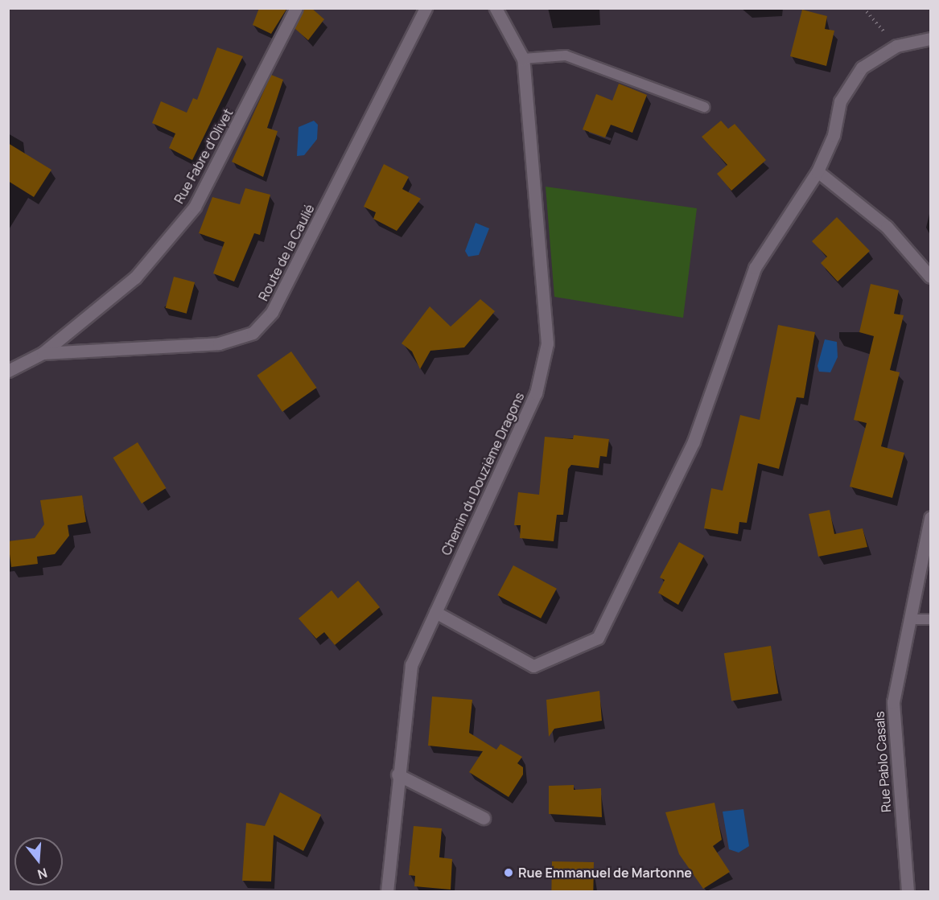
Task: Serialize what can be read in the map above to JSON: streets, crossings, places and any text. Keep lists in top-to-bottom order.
{
  "streets": {
    "street": [
      "Rue Fabre d'Olivet",
      "Route de la Caulié",
      "Chemin du Douzième Dragons",
      "Rue Pablo Casals"
    ]
  },
  "crossings": [
    ["Rue Fabre d'Olivet", "Route de la Caulié"]
  ],
  "places": ["Rue Emmanuel de Martonne"],
  "north": "bottom"
}
